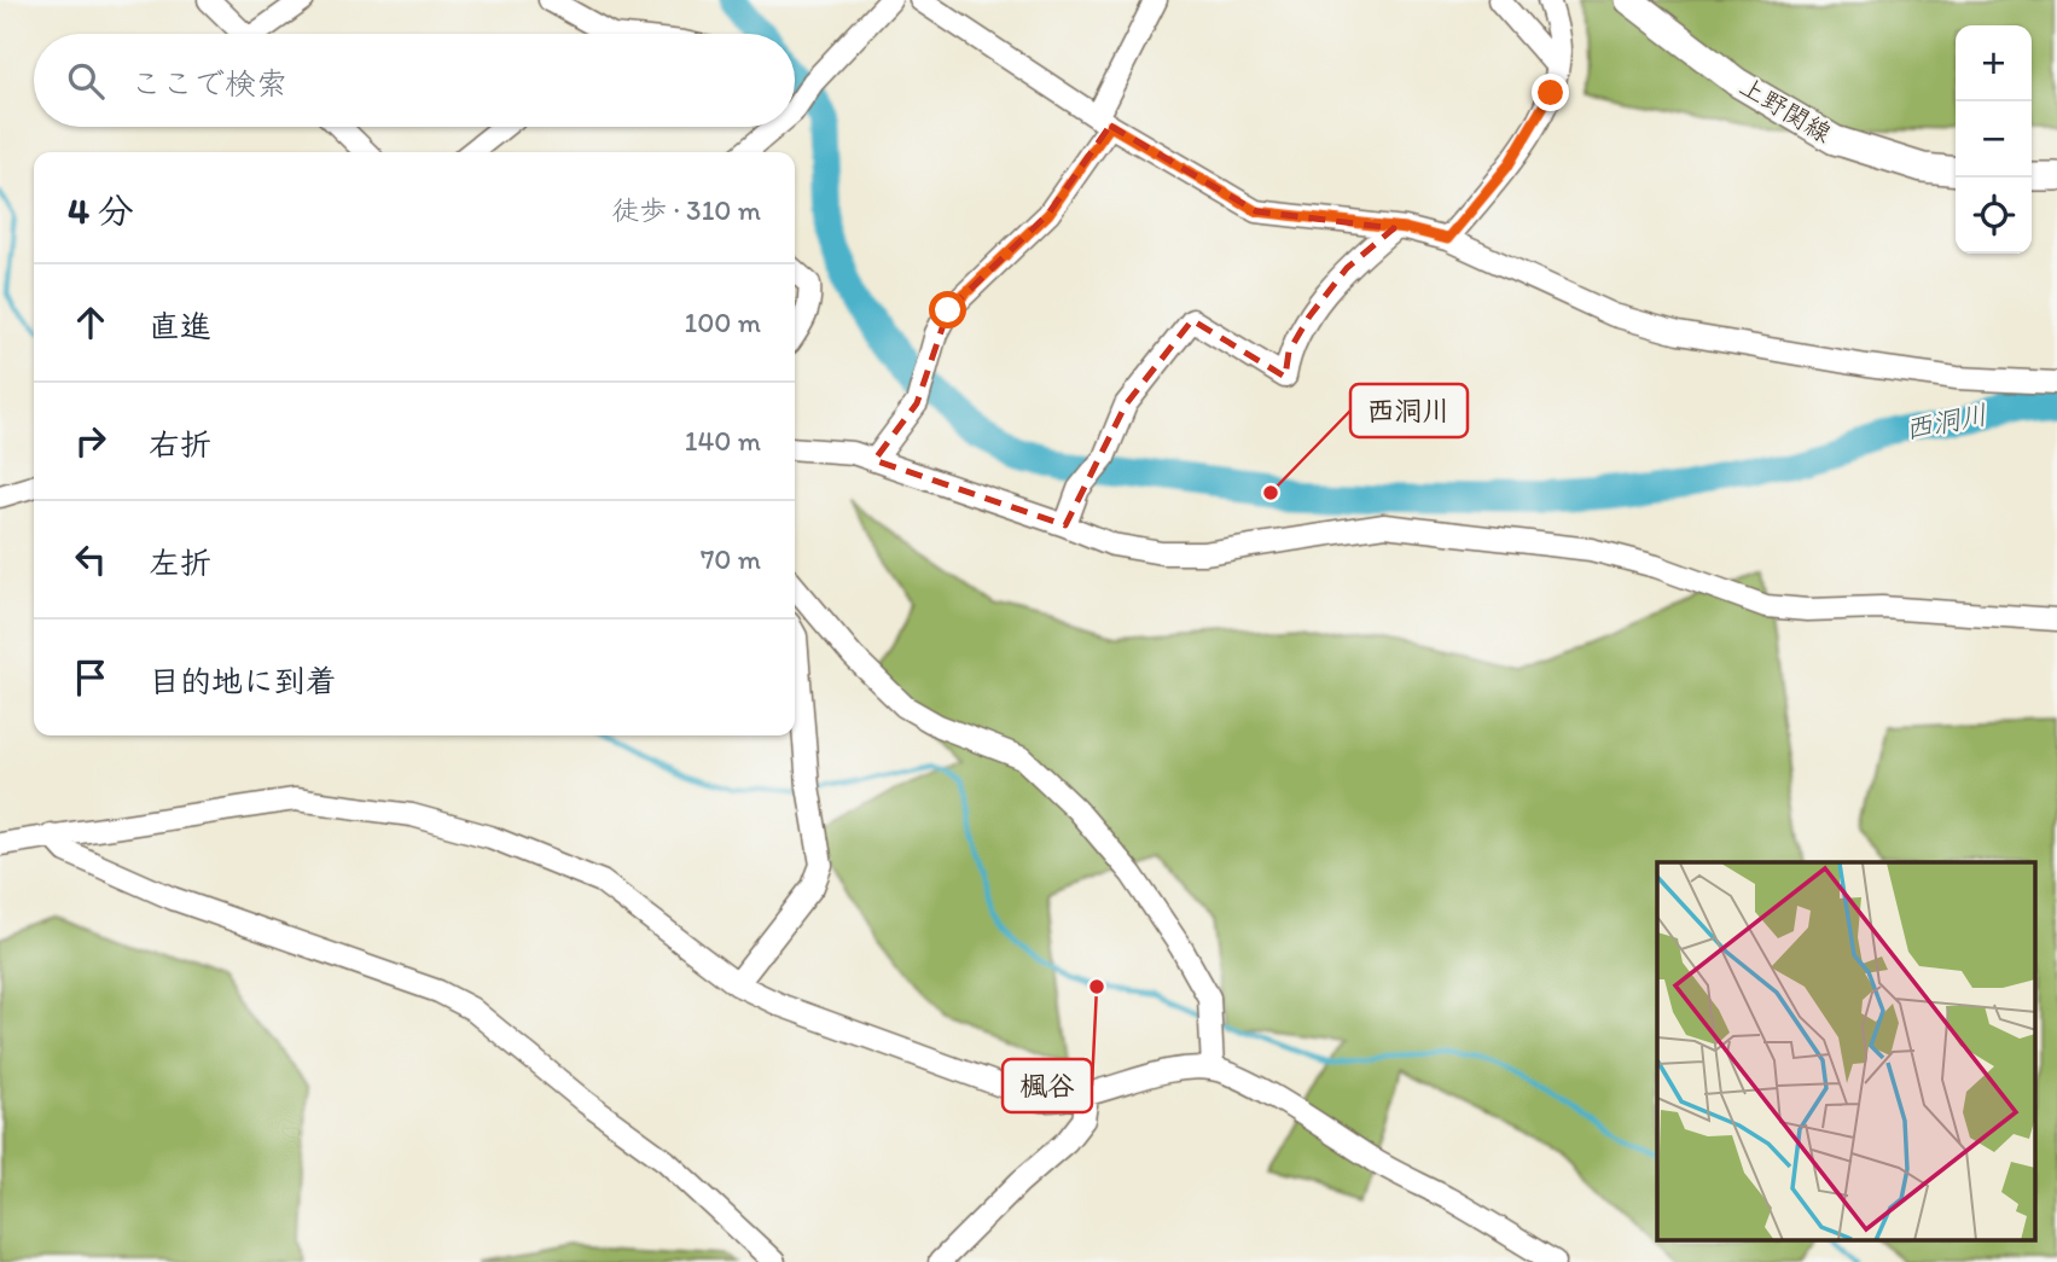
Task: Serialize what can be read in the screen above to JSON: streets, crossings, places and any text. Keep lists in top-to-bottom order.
{
  "streets": {
    "main road": ["上野関線"]
  },
  "water": ["西洞川"],
  "places": ["西洞川", "楓谷"],
  "page": {
    "map_buttons": ["+", "−"],
    "search": "ここで検索",
    "heading": ["4 分", "徒歩 · 310 m"],
    "list": [
      ["直進", "100 m"],
      ["右折", "140 m"],
      ["左折", "70 m"],
      "目的地に到着"
    ]
  }
}
